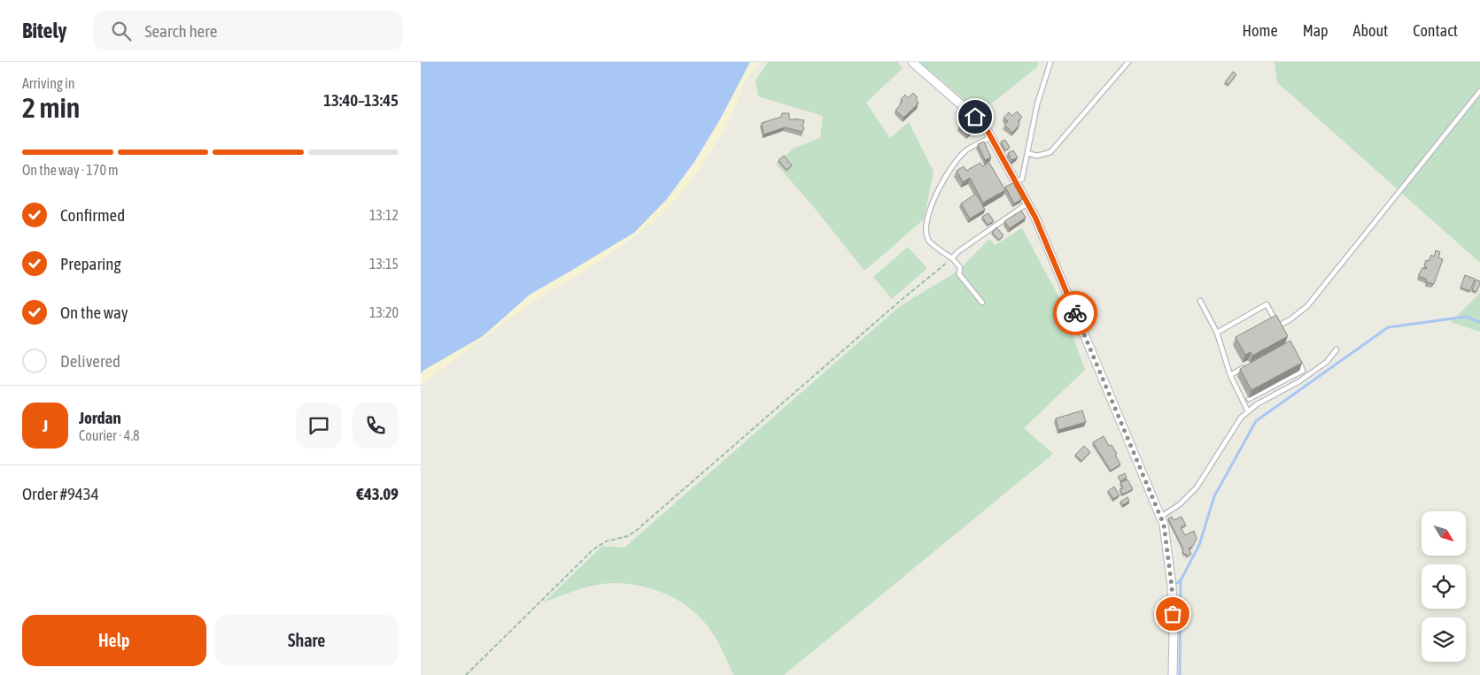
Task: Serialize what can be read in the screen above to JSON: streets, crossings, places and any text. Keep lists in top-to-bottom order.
{
  "north": "bottom right",
  "page": {
    "header": "Bitely",
    "search": "Search here",
    "nav": [
      "Home",
      "Map",
      "About",
      "Contact"
    ],
    "heading": ["2 min", "Arriving in", "13:40–13:45"],
    "panel": [
      "Jordan",
      "Courier · 4.8",
      "Order #9434",
      "€43.09"
    ],
    "bar": "On the way · 170 m",
    "list": [
      ["Confirmed", "13:12"],
      ["Preparing", "13:15"],
      ["On the way", "13:20"],
      "Delivered"
    ],
    "round": "J",
    "buttons": ["Help", "Share"]
  }
}
